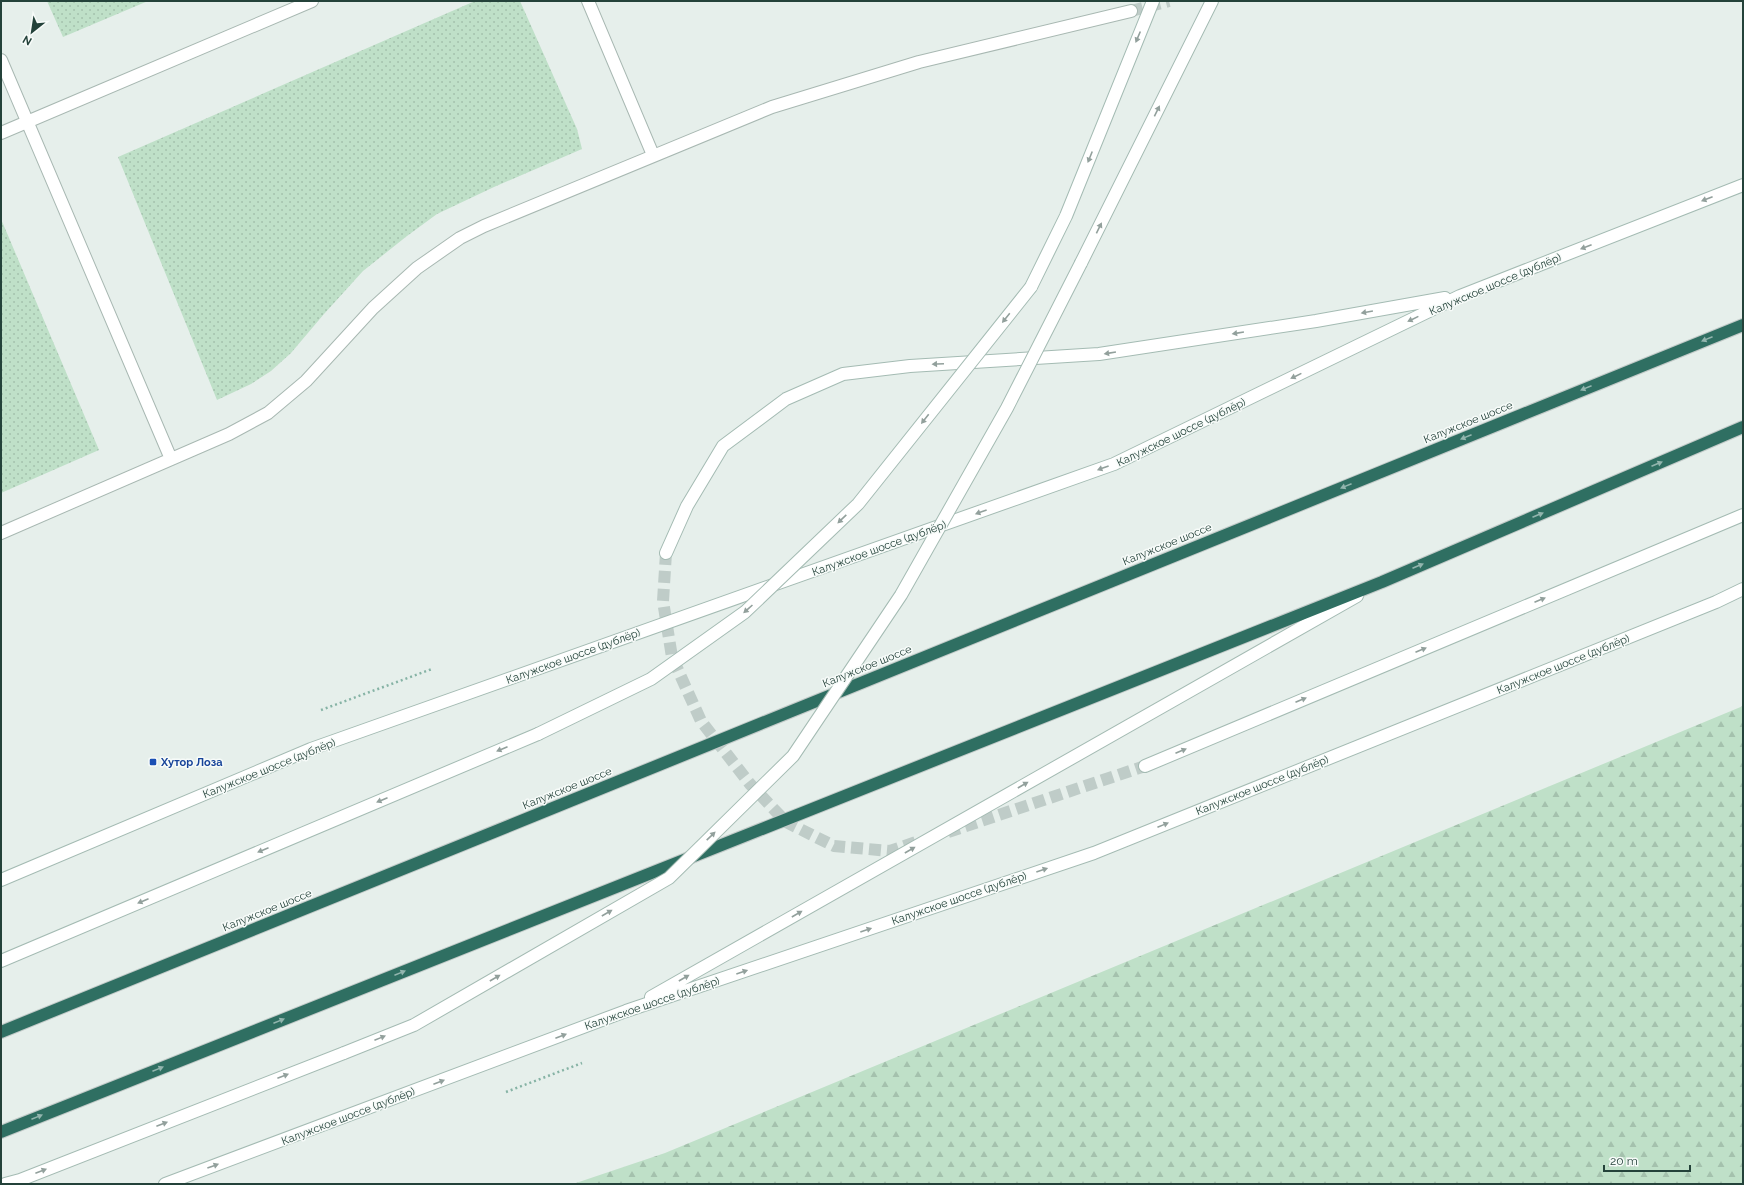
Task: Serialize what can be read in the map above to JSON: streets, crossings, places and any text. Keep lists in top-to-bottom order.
{
  "streets": {
    "highway": ["Калужское шоссе"],
    "street": ["Калужское шоссе (дублёр)"]
  },
  "places": {
    "transit": ["Хутор Лоза"]
  },
  "scale_bar": "20 m",
  "north": "bottom left"
}
